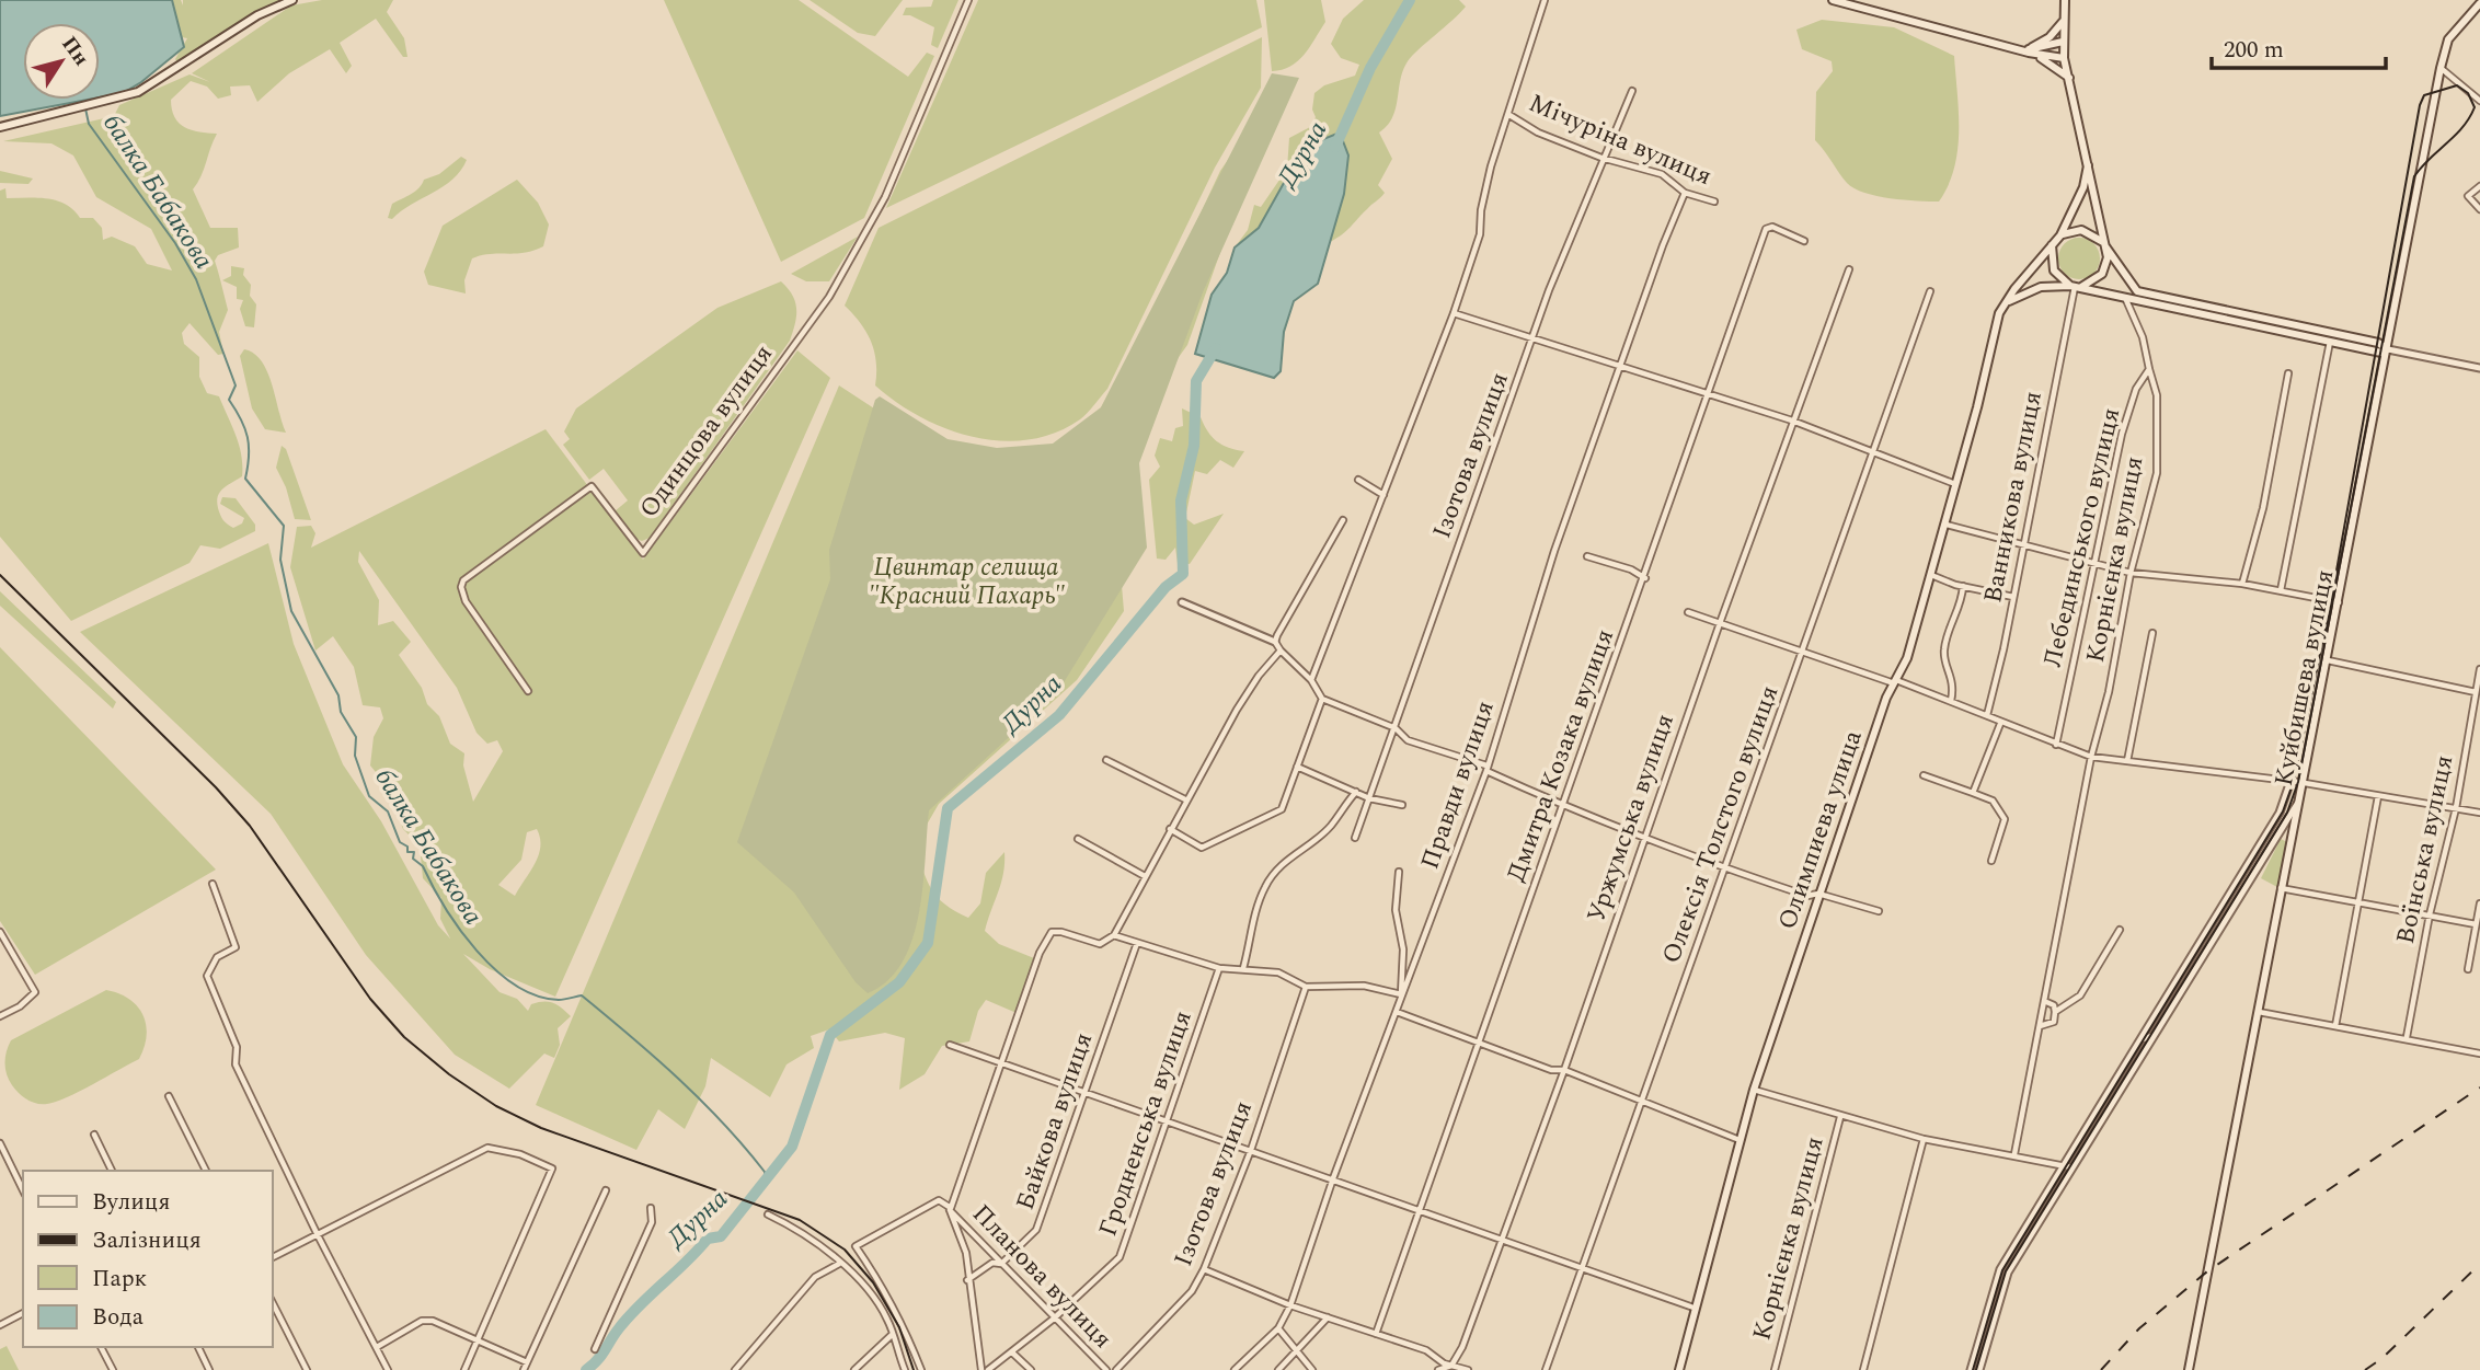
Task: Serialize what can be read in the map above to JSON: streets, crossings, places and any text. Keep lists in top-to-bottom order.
{
  "streets": {
    "main road": ["Куйбишева вулиця", "Олимпиева улица"],
    "street": [
      "Мічуріна вулиця",
      "Одинцова вулиця",
      "Ізотова вулиця",
      "Ванникова вулиця",
      "Лебединського вулиця",
      "Корнієнка вулиця",
      "Дмитра Козака вулиця",
      "Правди вулиця",
      "Уржумська вулиця",
      "Олексія Толстого вулиця",
      "Воїнська вулиця",
      "Байкова вулиця",
      "Гродненська вулиця",
      "Планова вулиця"
    ]
  },
  "crossings": [
    ["Мічуріна вулиця", "Ізотова вулиця"],
    ["Мічуріна вулиця", "Правди вулиця"],
    ["Лебединського вулиця", "Корнієнка вулиця"],
    ["Байкова вулиця", "Планова вулиця"],
    ["Гродненська вулиця", "Планова вулиця"]
  ],
  "water": ["Дурна", "балка Бабакова"],
  "parks": ["Цвинтар селища \"Красний Пахарь\""],
  "legend": [
    "Вулиця",
    "Залізниця",
    "Парк",
    "Вода"
  ],
  "scale_bar": "200 m",
  "north": "top right"
}
